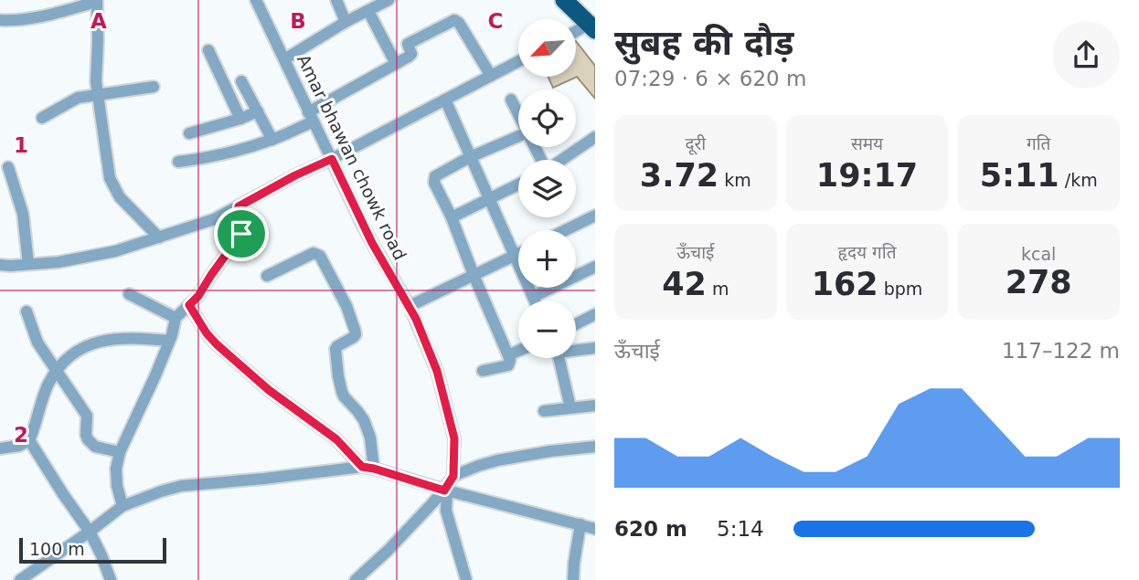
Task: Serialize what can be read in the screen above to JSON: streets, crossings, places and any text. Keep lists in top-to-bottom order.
{
  "streets": {
    "street": ["Amar bhawan chowk road"]
  },
  "scale_bar": "100 m",
  "north": "bottom left",
  "page": {
    "heading": ["सुबह की दौड़", "07:29 · 6 × 620 m"],
    "map_buttons": ["+", "−"],
    "stats": [
      ["दूरी", "3.72 km"],
      ["समय", "19:17"],
      ["गति", "5:11 /km"],
      ["ऊँचाई", "42 m"],
      ["हृदय गति", "162 bpm"],
      ["kcal", "278"]
    ],
    "chart": ["ऊँचाई", "117–122 m"],
    "list": [
      {
        "name": "620 m",
        "note": "5:14"
      }
    ],
    "scale": "100 m"
  },
  "grid": {
    "columns": ["A", "B", "C"],
    "rows": ["1", "2"]
  }
}
